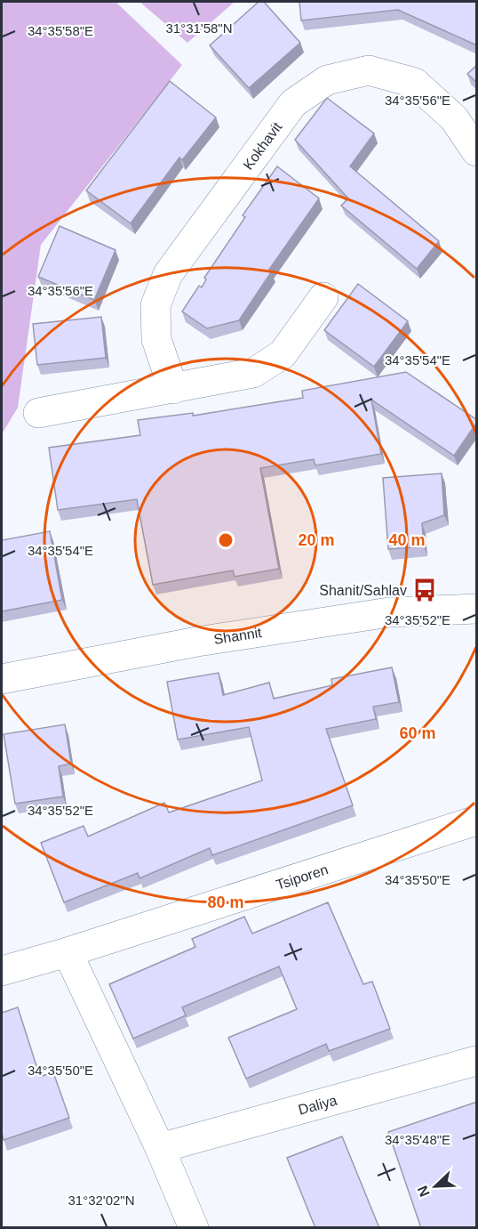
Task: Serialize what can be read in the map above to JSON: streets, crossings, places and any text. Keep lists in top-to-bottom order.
{
  "streets": {
    "street": [
      "Kokhavit",
      "Shannit",
      "Tsiporen",
      "Daliya"
    ]
  },
  "places": {
    "bus stop": ["Shanit/Sahlav"]
  },
  "north": "bottom left",
  "coordinates": [
    "31°31'58\"N",
    "34°35'58\"E",
    "34°35'56\"E",
    "34°35'54\"E",
    "34°35'52\"E",
    "34°35'50\"E",
    "34°35'48\"E",
    "31°32'02\"N"
  ],
  "rings": [
    "20 m",
    "40 m",
    "60 m",
    "80 m"
  ]
}
